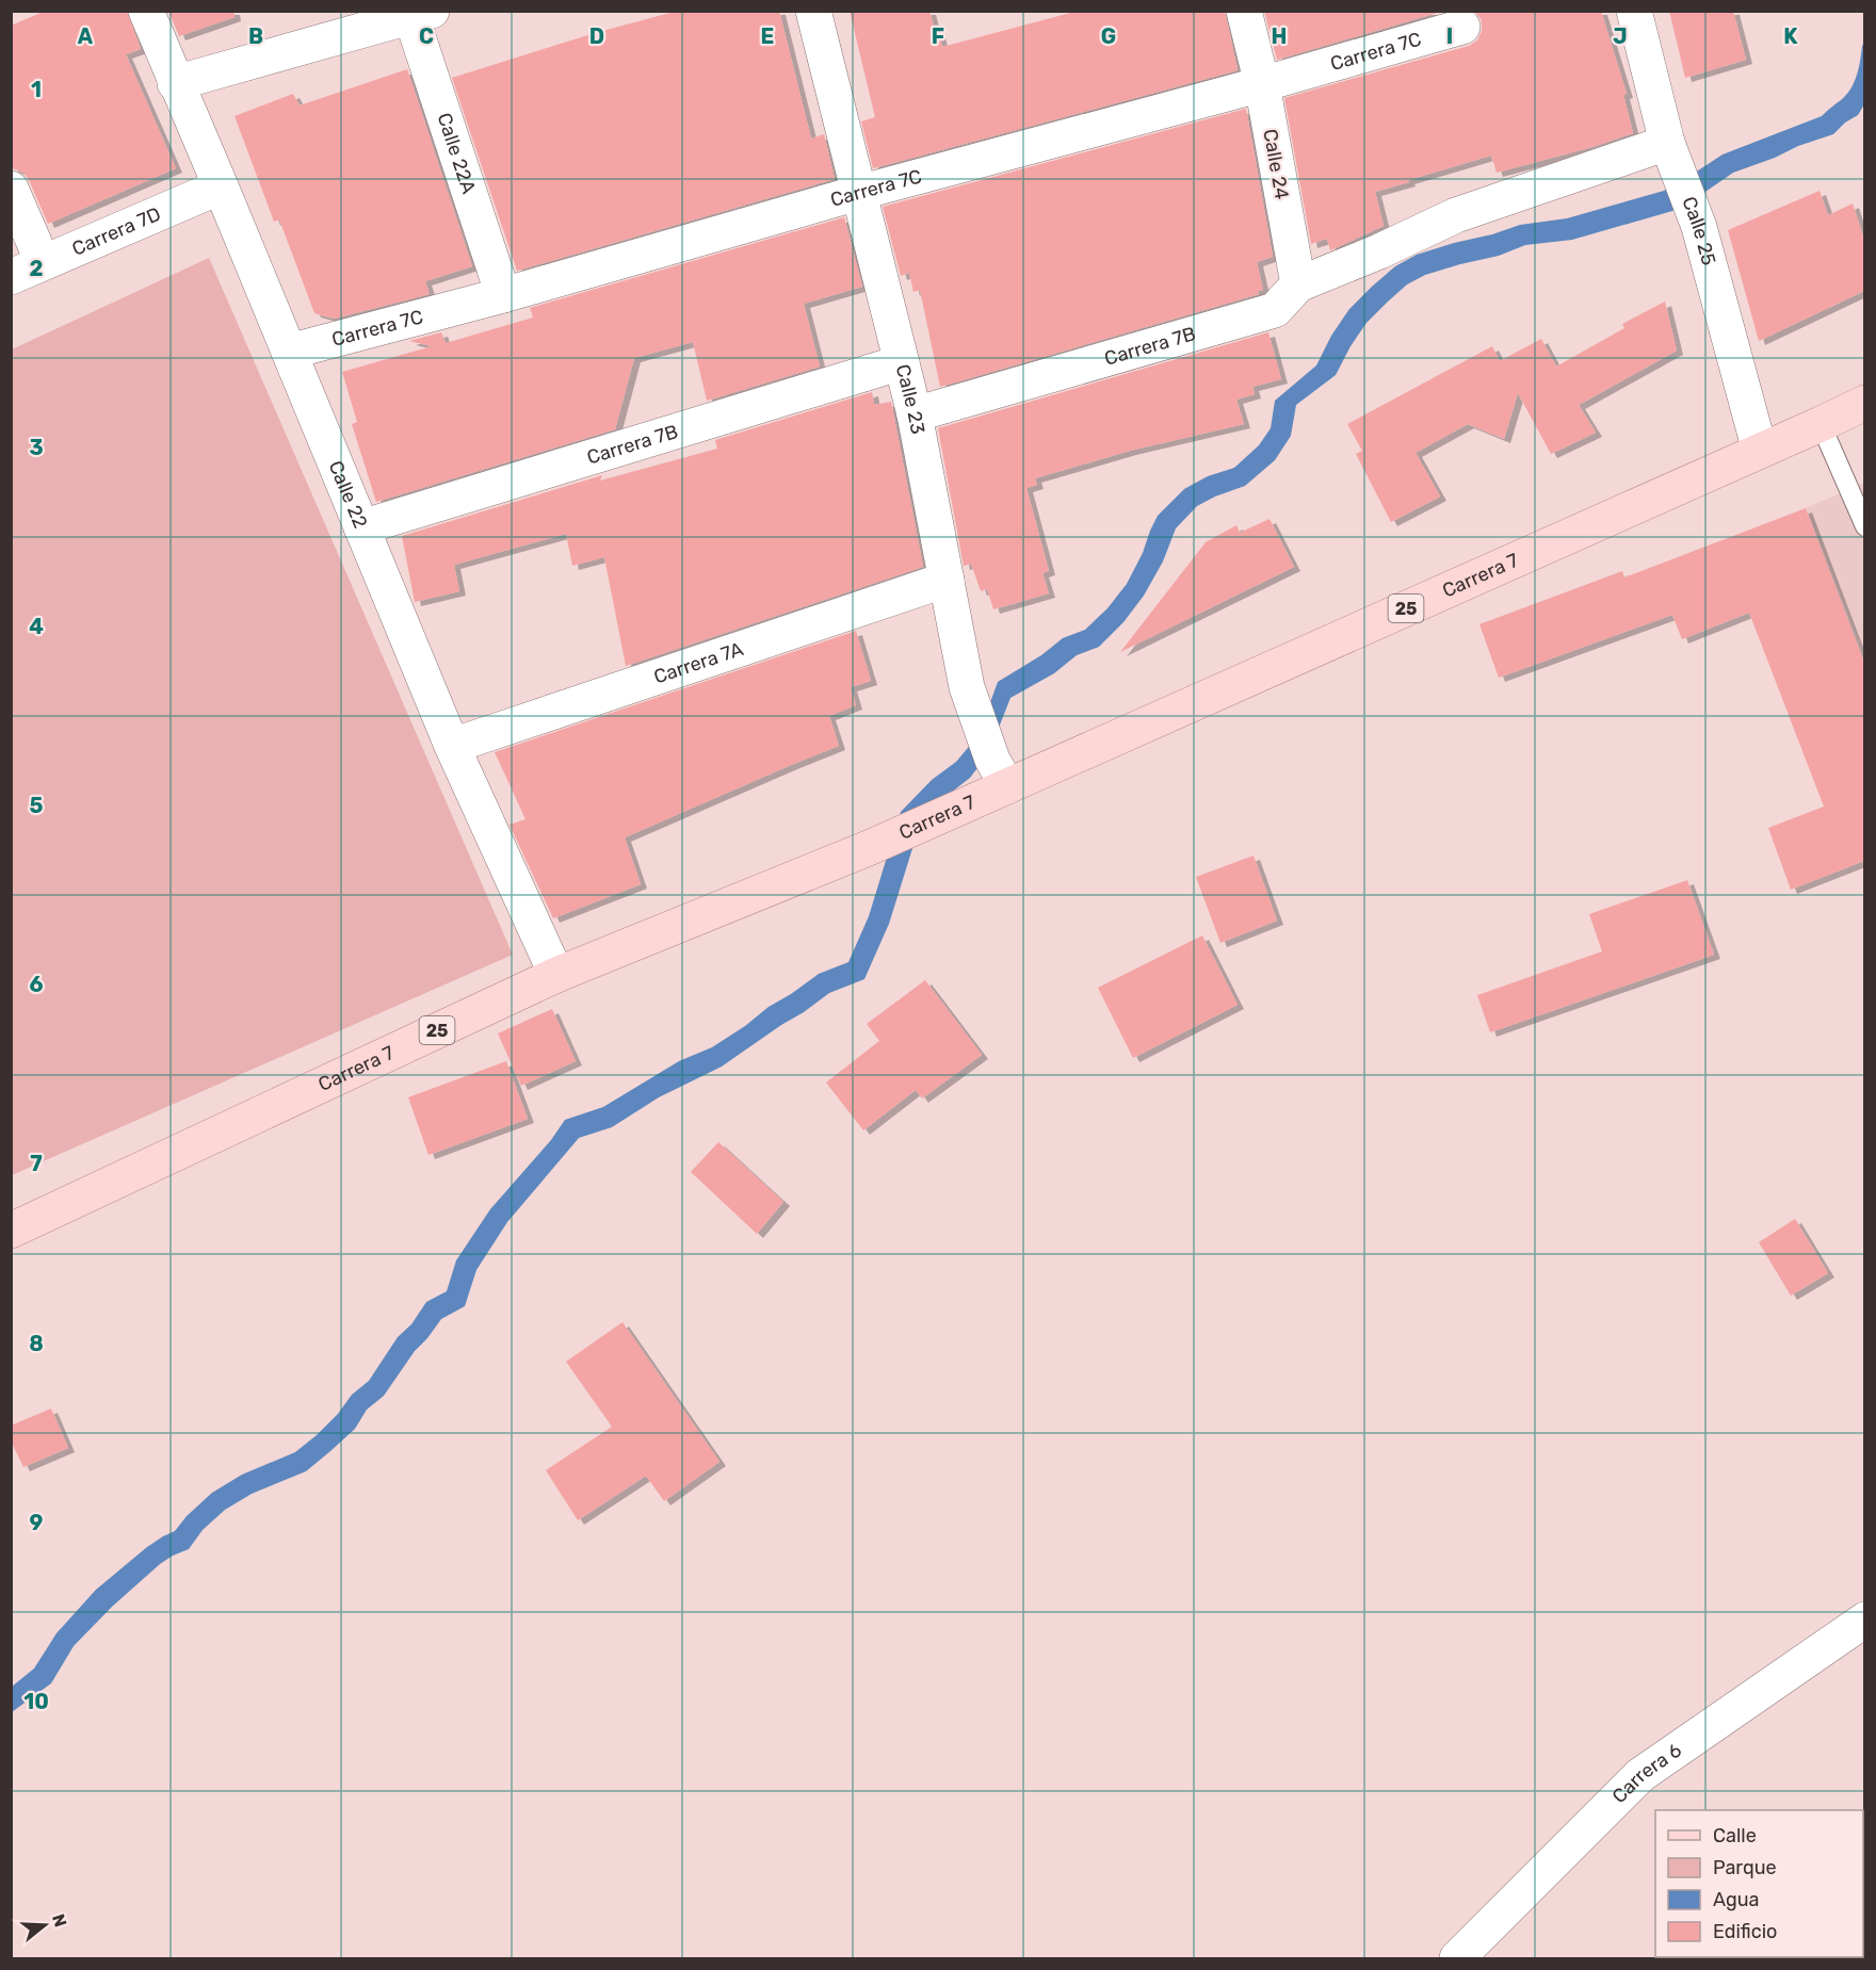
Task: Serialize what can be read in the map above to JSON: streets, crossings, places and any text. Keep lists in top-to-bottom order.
{
  "streets": {
    "main road": ["Carrera 7", "25"],
    "street": [
      "Carrera 7C",
      "Calle 22A",
      "Calle 24",
      "Calle 25",
      "Carrera 7D",
      "Carrera 7B",
      "Calle 23",
      "Calle 22",
      "Carrera 7A",
      "Carrera 6"
    ]
  },
  "crossings": [
    ["Carrera 7C", "Calle 22A"],
    ["Carrera 7C", "Calle 24"],
    ["Carrera 7C", "Calle 23"],
    ["Carrera 7C", "Calle 22"],
    ["Calle 24", "Carrera 7B"],
    ["Calle 25", "Carrera 7"],
    ["Carrera 7D", "Calle 22"],
    ["Carrera 7B", "Calle 23"],
    ["Carrera 7B", "Calle 22"],
    ["Calle 23", "Carrera 7"],
    ["Calle 23", "Carrera 7A"],
    ["Calle 22", "Carrera 7"],
    ["Calle 22", "Carrera 7A"]
  ],
  "legend": [
    "Calle",
    "Parque",
    "Agua",
    "Edificio"
  ],
  "north": "right",
  "grid": {
    "columns": [
      "A",
      "B",
      "C",
      "D",
      "E",
      "F",
      "G",
      "H",
      "I",
      "J",
      "K"
    ],
    "rows": [
      "1",
      "2",
      "3",
      "4",
      "5",
      "6",
      "7",
      "8",
      "9",
      "10"
    ]
  }
}
